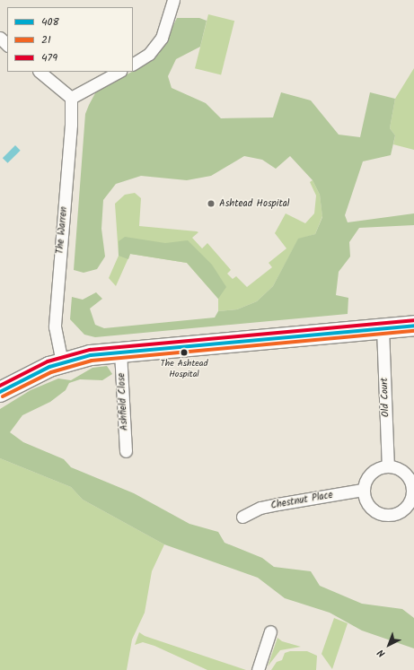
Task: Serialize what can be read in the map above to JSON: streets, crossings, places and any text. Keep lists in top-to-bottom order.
{
  "streets": {
    "street": [
      "The Warren",
      "Old Court",
      "Ashfield Close",
      "Chestnut Place"
    ]
  },
  "crossings": [
    ["Old Court", "Chestnut Place"]
  ],
  "places": ["Ashtead Hospital", "The Ashtead Hospital"],
  "lines": ["transit line 479", "transit line 408", "transit line 21"],
  "legend": ["408", "21", "479"],
  "north": "bottom left"
}
